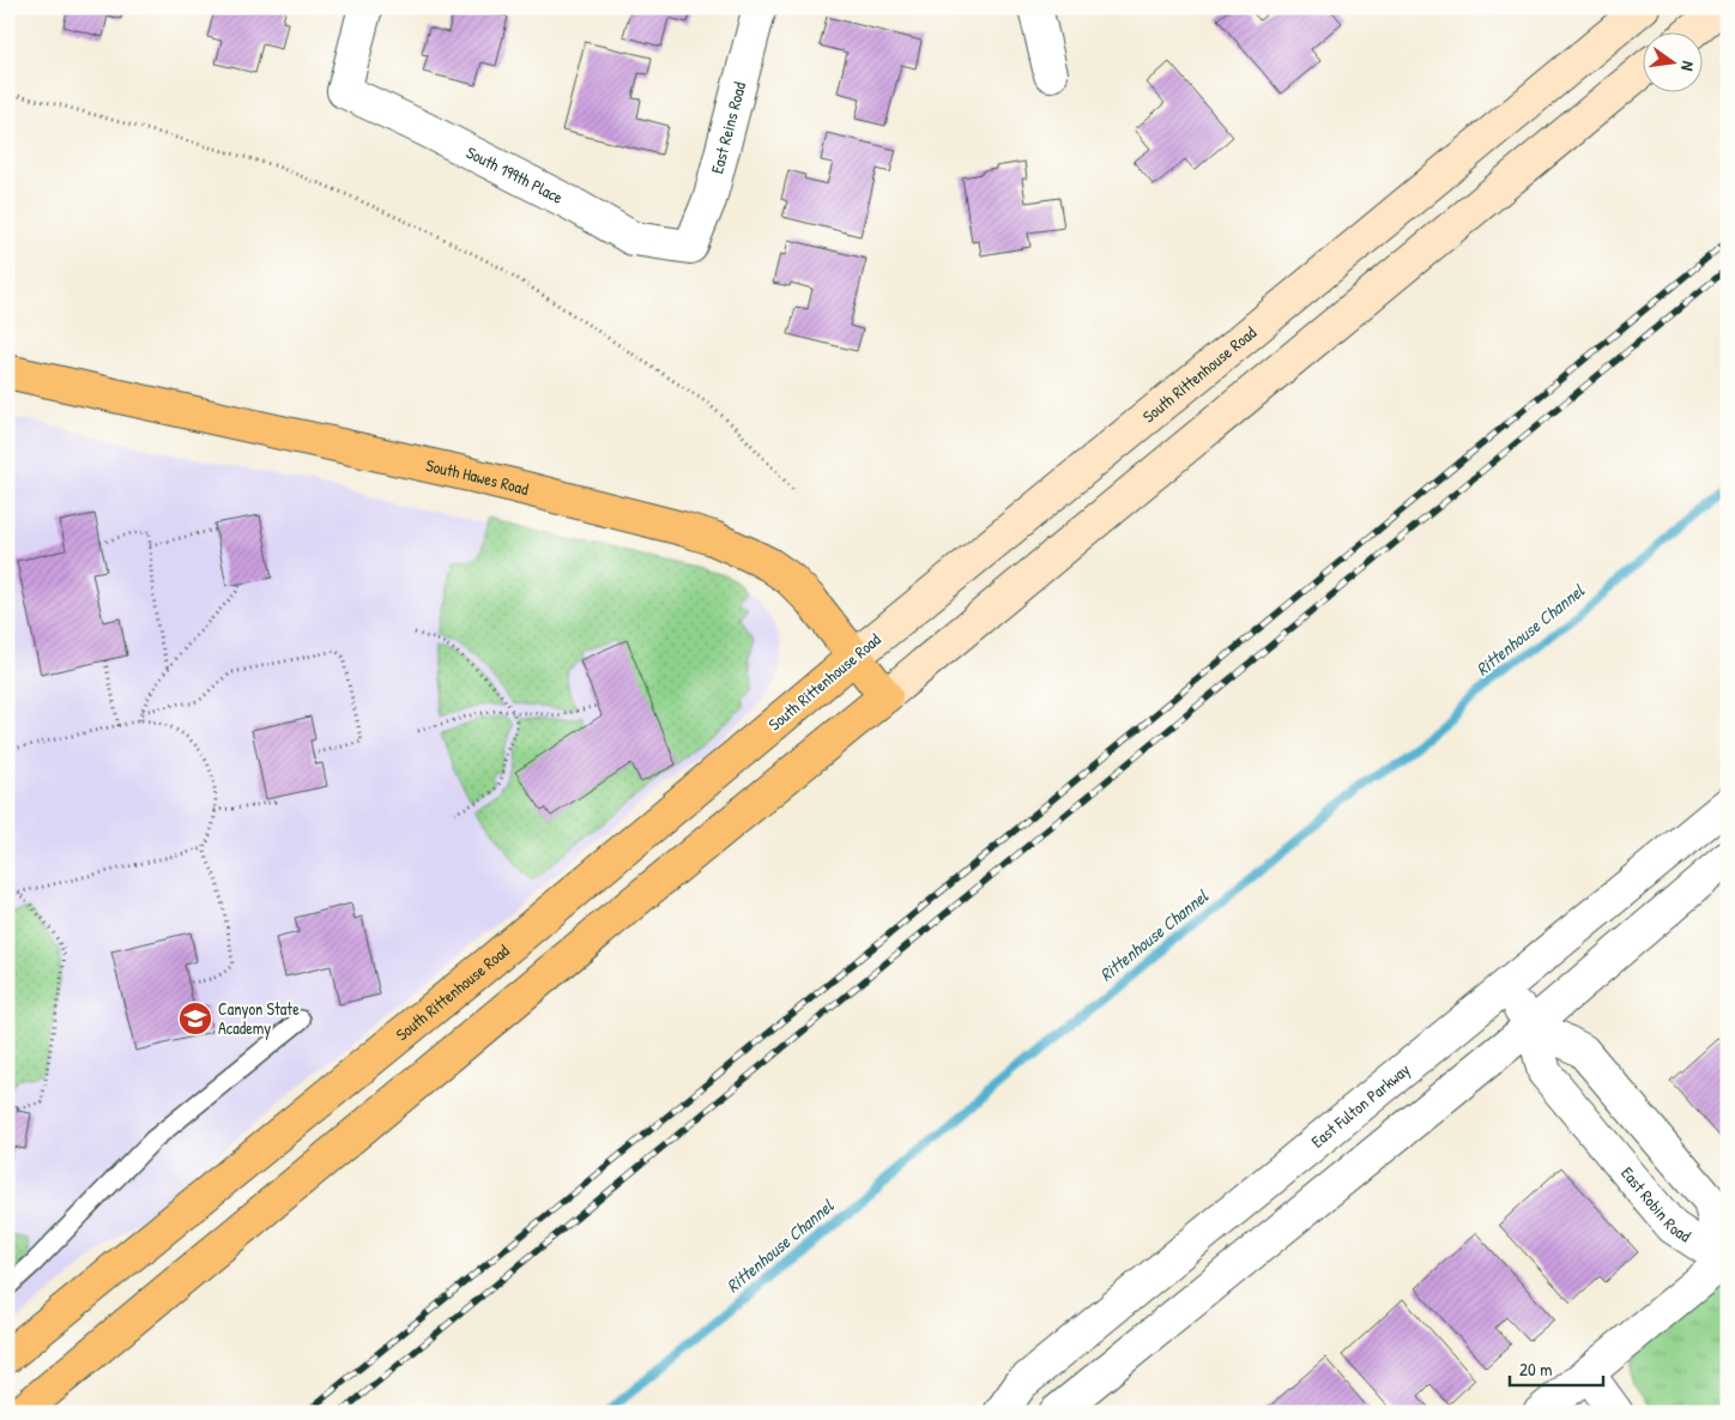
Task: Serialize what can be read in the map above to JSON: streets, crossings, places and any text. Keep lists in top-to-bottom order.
{
  "streets": {
    "main road": ["South Rittenhouse Road", "South Hawes Road"],
    "street": [
      "East Reins Road",
      "South 199th Place",
      "East Fulton Parkway",
      "East Robin Road"
    ]
  },
  "crossings": [
    ["East Reins Road", "South 199th Place"],
    ["South Rittenhouse Road", "South Hawes Road"],
    ["East Fulton Parkway", "East Robin Road"]
  ],
  "water": ["Rittenhouse Channel"],
  "places": {
    "school or university": ["Canyon State Academy"]
  },
  "scale_bar": "20 m",
  "north": "right"
}
